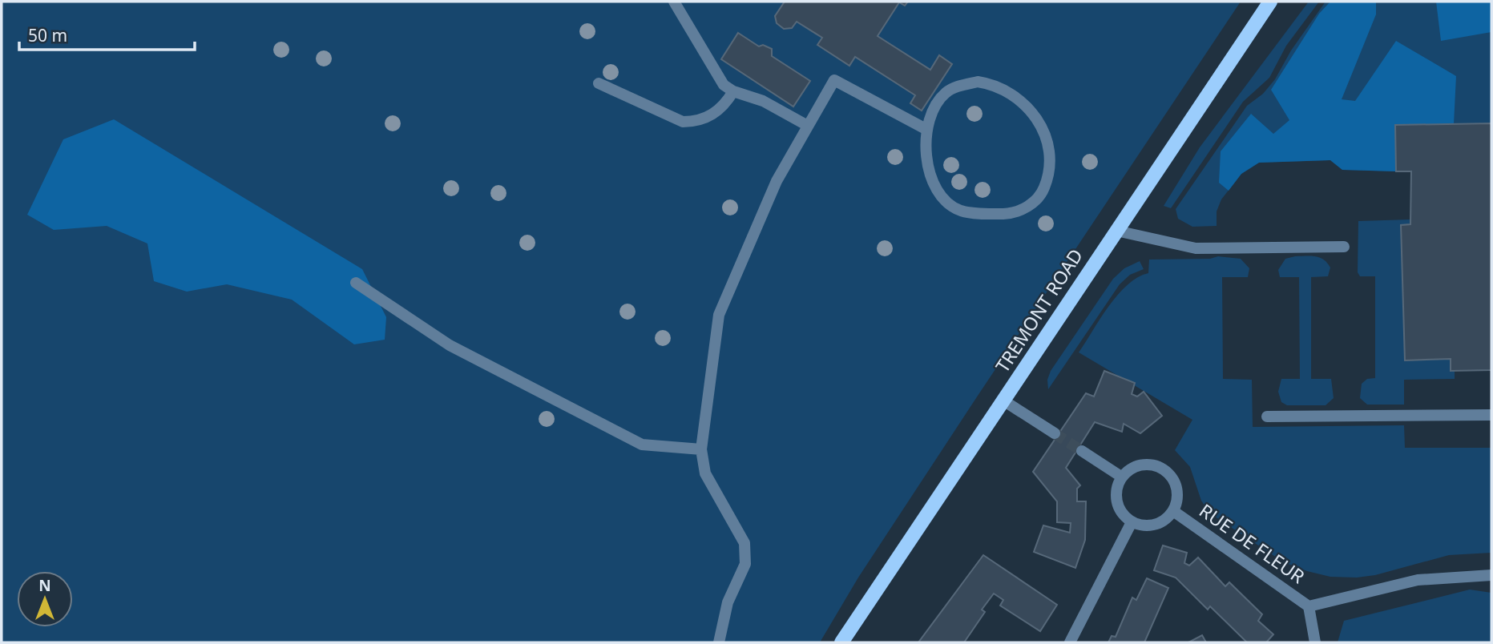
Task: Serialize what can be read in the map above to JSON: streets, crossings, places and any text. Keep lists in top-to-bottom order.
{
  "streets": {
    "main road": ["TREMONT ROAD"],
    "street": ["RUE DE FLEUR"]
  },
  "scale_bar": "50 m",
  "north": "top"
}
